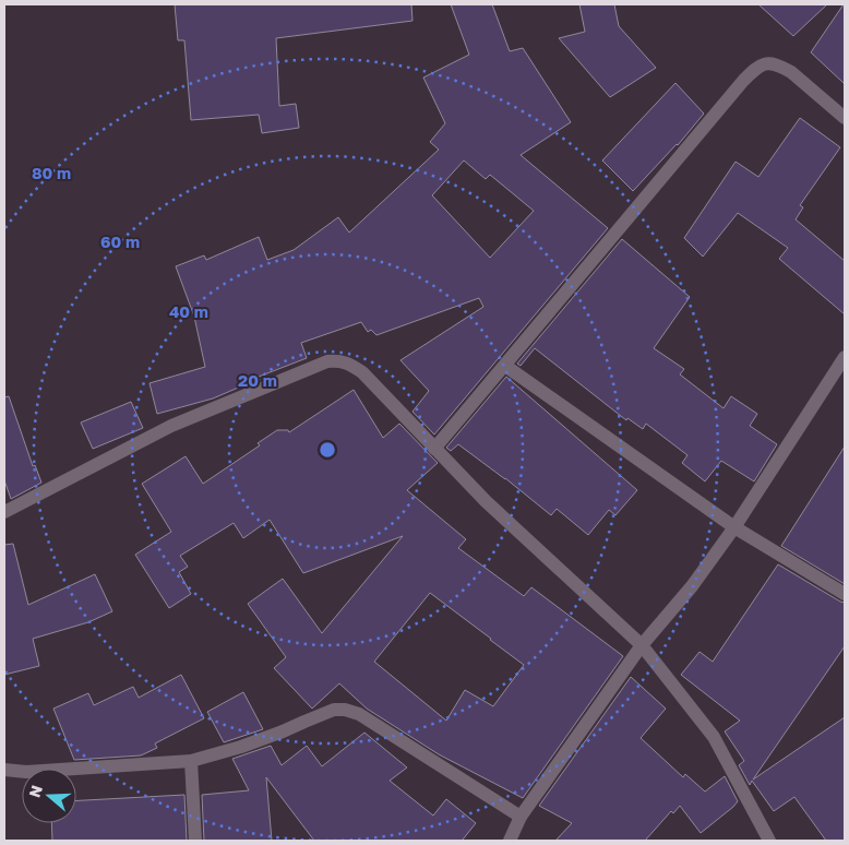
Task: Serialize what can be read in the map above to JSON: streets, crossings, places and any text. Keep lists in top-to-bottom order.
{
  "north": "left",
  "rings": [
    "80 m",
    "60 m",
    "40 m",
    "20 m"
  ]
}
